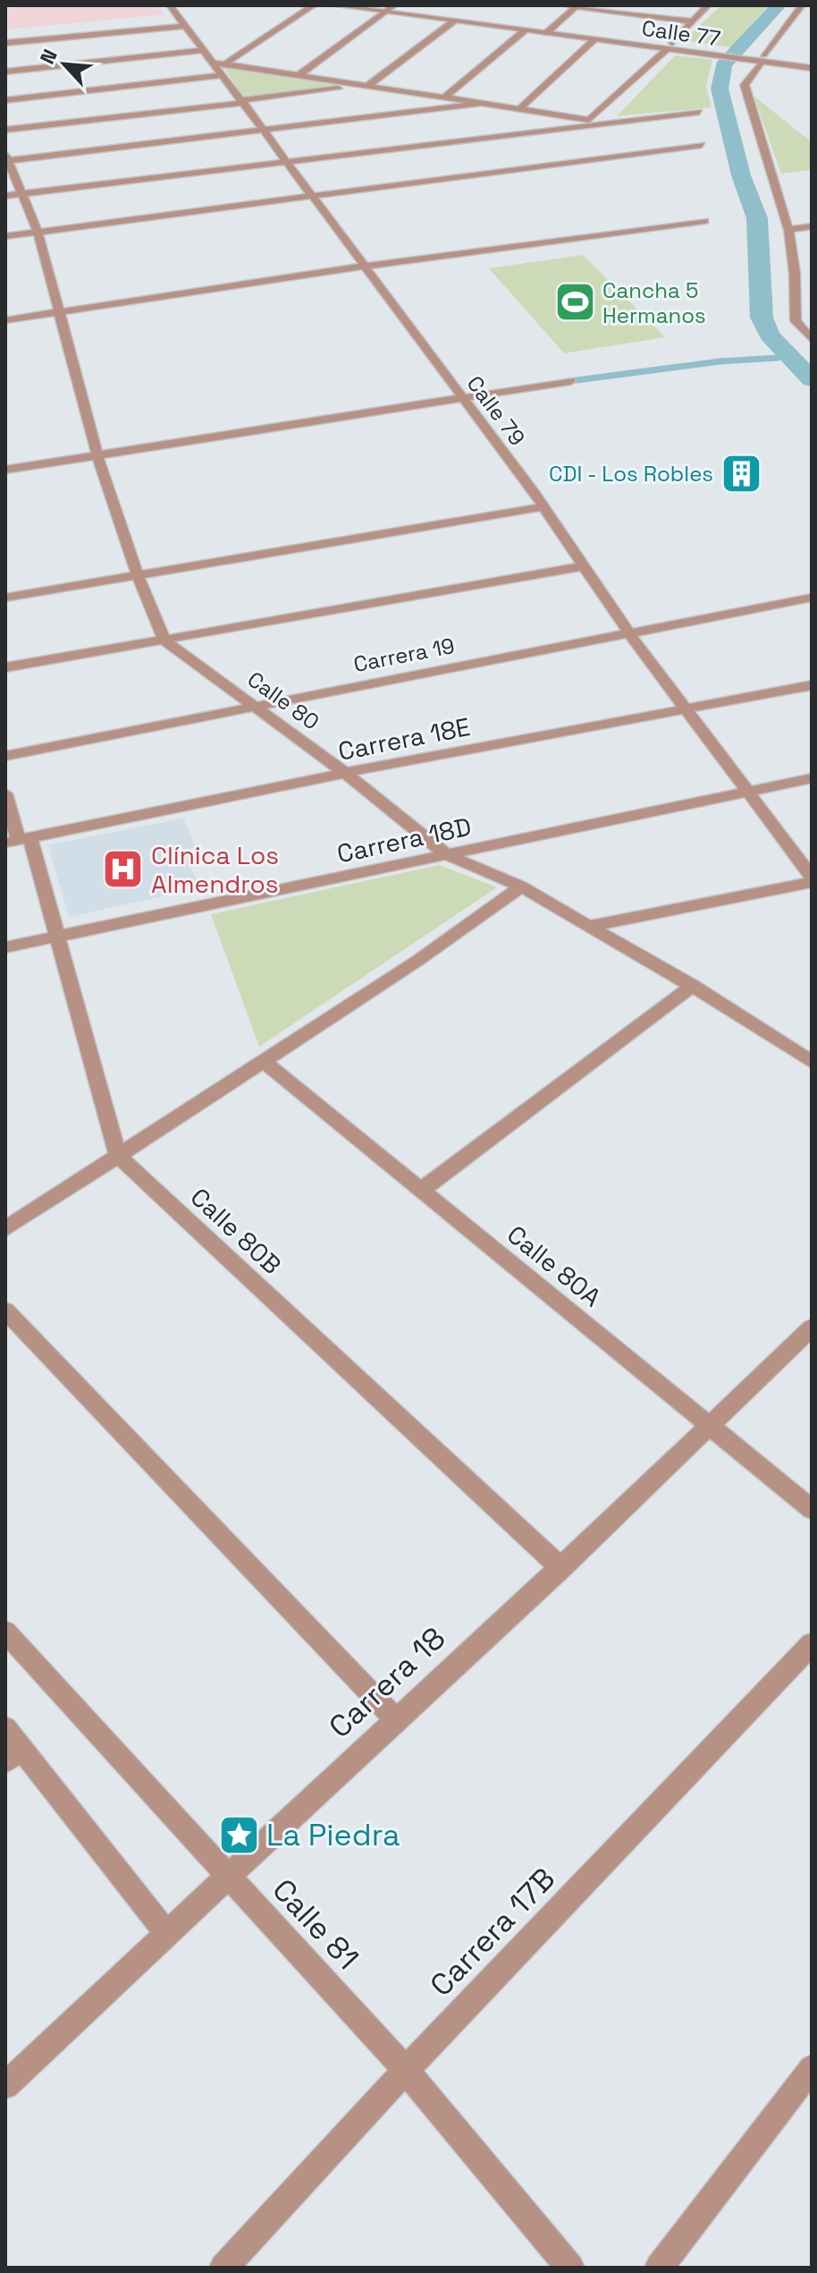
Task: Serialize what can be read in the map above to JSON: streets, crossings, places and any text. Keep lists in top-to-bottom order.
{
  "streets": {
    "street": [
      "Calle 77",
      "Calle 79",
      "Carrera 19",
      "Calle 80",
      "Carrera 18E",
      "Carrera 18D",
      "Calle 80B",
      "Calle 80A",
      "Carrera 18",
      "Calle 81",
      "Carrera 17B"
    ]
  },
  "crossings": [
    ["Calle 79", "Carrera 19"],
    ["Calle 79", "Carrera 18E"],
    ["Calle 79", "Carrera 18D"],
    ["Carrera 19", "Calle 80"],
    ["Calle 80", "Carrera 18E"],
    ["Calle 80", "Carrera 18D"],
    ["Calle 80B", "Carrera 18"],
    ["Calle 80A", "Carrera 18"],
    ["Carrera 18", "Calle 81"],
    ["Calle 81", "Carrera 17B"]
  ],
  "places": {
    "sports": ["Cancha 5 Hermanos"],
    "building": ["CDI - Los Robles"],
    "hospital": ["Clínica Los Almendros"],
    "place": ["La Piedra"]
  },
  "north": "top left"
}
